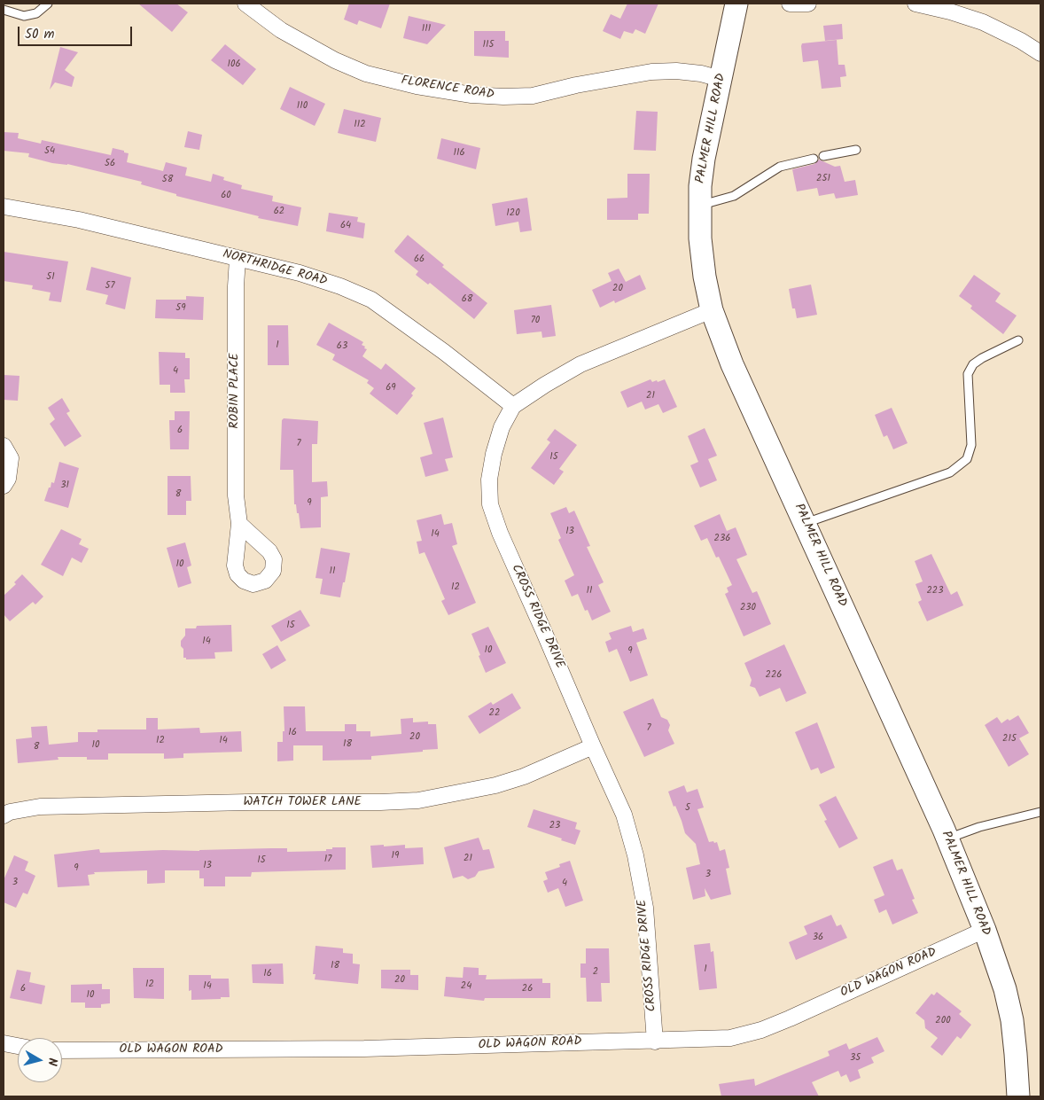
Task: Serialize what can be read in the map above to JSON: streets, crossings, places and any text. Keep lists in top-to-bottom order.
{
  "streets": {
    "main road": ["PALMER HILL ROAD"],
    "street": [
      "FLORENCE ROAD",
      "NORTHRIDGE ROAD",
      "ROBIN PLACE",
      "CROSS RIDGE DRIVE",
      "WATCH TOWER LANE",
      "OLD WAGON ROAD"
    ]
  },
  "crossings": [
    ["FLORENCE ROAD", "PALMER HILL ROAD"],
    ["PALMER HILL ROAD", "CROSS RIDGE DRIVE"],
    ["PALMER HILL ROAD", "OLD WAGON ROAD"],
    ["NORTHRIDGE ROAD", "ROBIN PLACE"],
    ["NORTHRIDGE ROAD", "CROSS RIDGE DRIVE"],
    ["CROSS RIDGE DRIVE", "WATCH TOWER LANE"],
    ["CROSS RIDGE DRIVE", "OLD WAGON ROAD"]
  ],
  "house_numbers": [
    "111",
    "115",
    "106",
    "110",
    "112",
    "54",
    "116",
    "56",
    "251",
    "58",
    "60",
    "62",
    "120",
    "64",
    "66",
    "51",
    "57",
    "20",
    "68",
    "59",
    "70",
    "1",
    "63",
    "4",
    "69",
    "21",
    "6",
    "7",
    "15",
    "31",
    "8",
    "9",
    "13",
    "14",
    "236",
    "10",
    "11",
    "12",
    "11",
    "223",
    "230",
    "15",
    "14",
    "10",
    "9",
    "226",
    "22",
    "7",
    "16",
    "20",
    "215",
    "12",
    "14",
    "18",
    "10",
    "8",
    "5",
    "23",
    "19",
    "21",
    "17",
    "15",
    "13",
    "9",
    "3",
    "3",
    "4",
    "36",
    "18",
    "1",
    "2",
    "16",
    "20",
    "12",
    "14",
    "24",
    "6",
    "26",
    "10",
    "200",
    "35"
  ],
  "scale_bar": "50 m",
  "north": "right"
}
